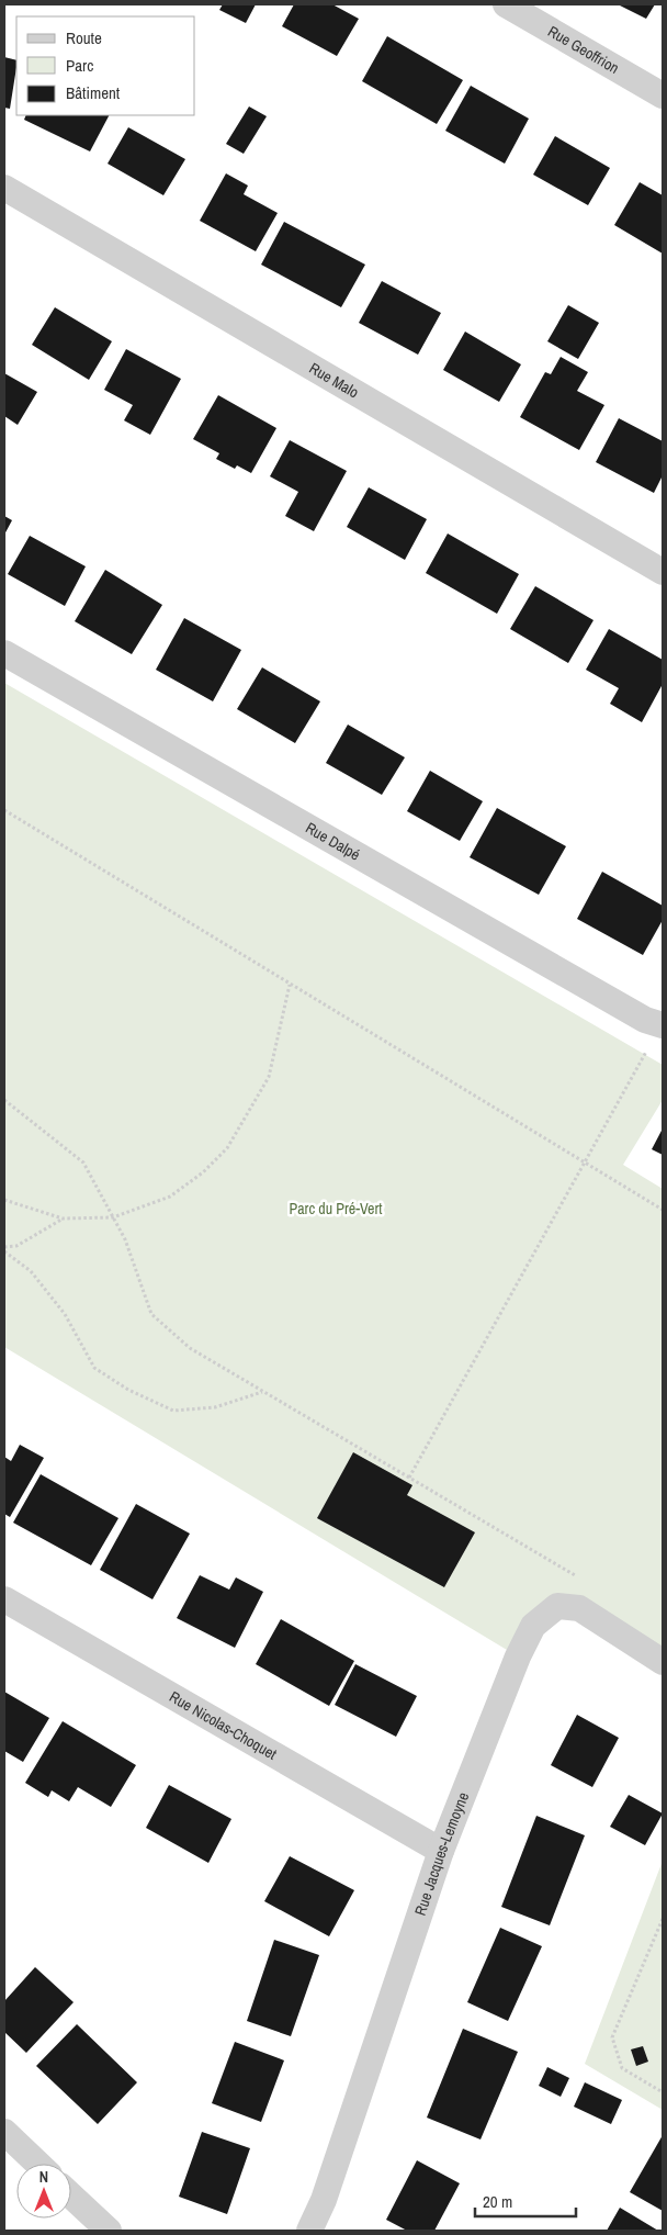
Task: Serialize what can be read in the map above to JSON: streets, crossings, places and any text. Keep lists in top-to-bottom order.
{
  "streets": {
    "street": [
      "Rue Geoffrion",
      "Rue Malo",
      "Rue Dalpé",
      "Rue Nicolas-Choquet",
      "Rue Jacques-Lemoyne"
    ]
  },
  "crossings": [
    ["Rue Nicolas-Choquet", "Rue Jacques-Lemoyne"]
  ],
  "parks": ["Parc du Pré-Vert"],
  "legend": ["Route", "Parc", "Bâtiment"],
  "scale_bar": "20 m",
  "north": "top"
}
